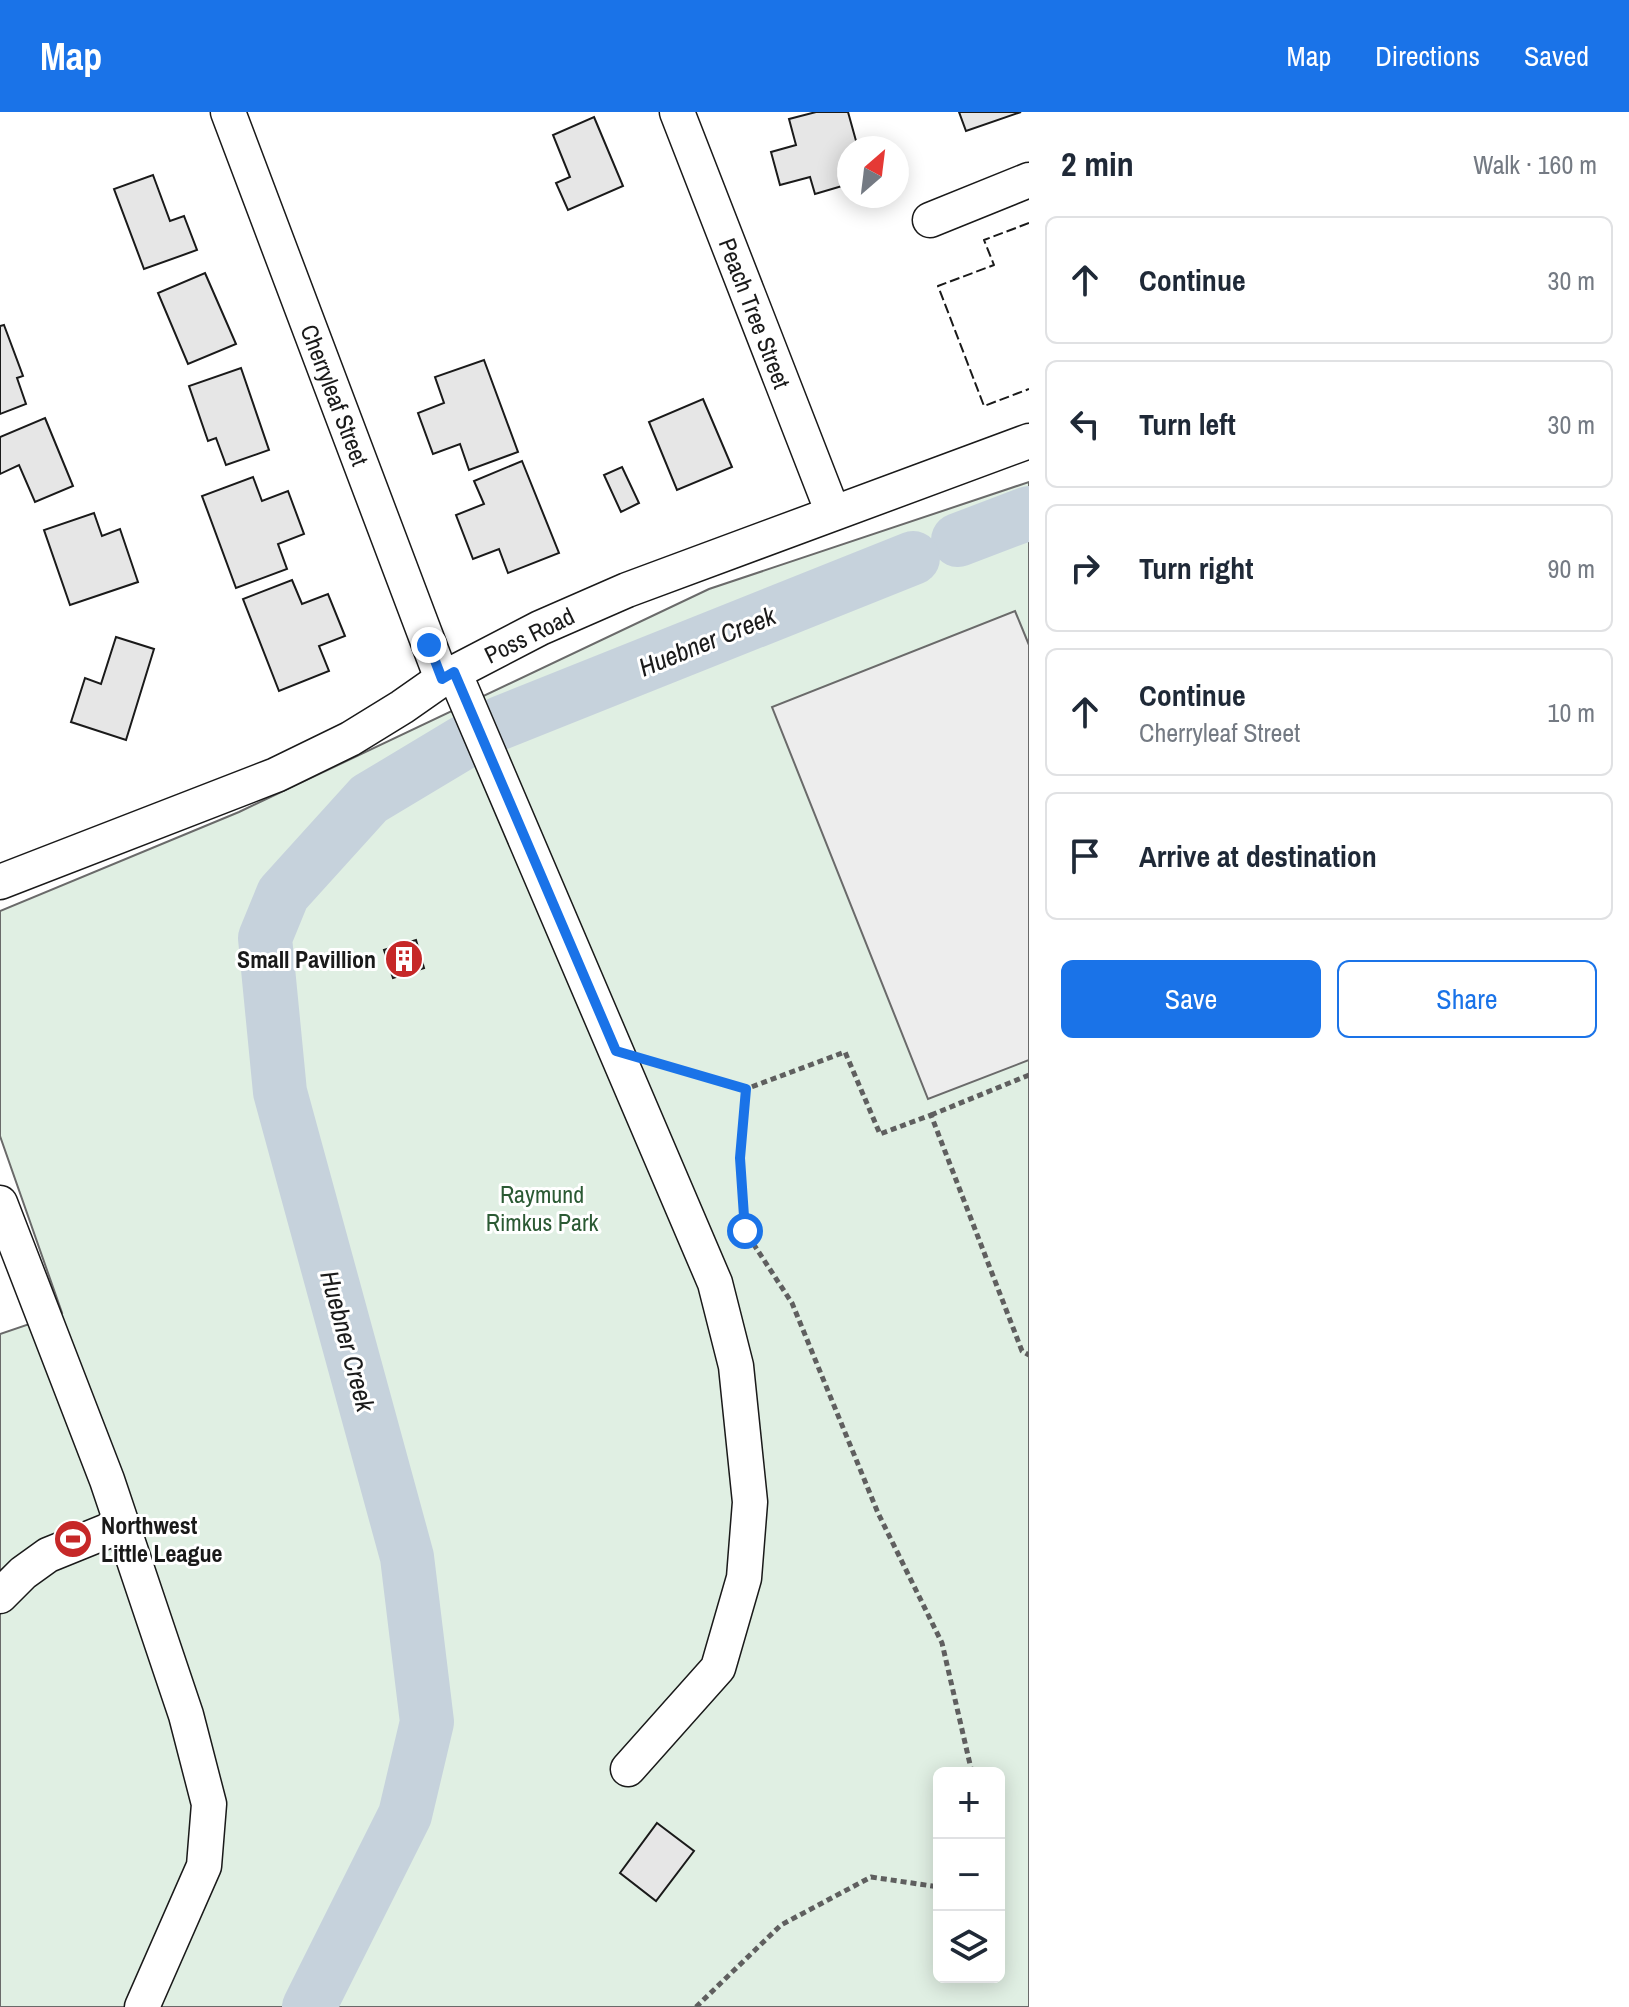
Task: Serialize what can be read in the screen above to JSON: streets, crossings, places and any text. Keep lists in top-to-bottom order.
{
  "streets": {
    "street": ["Peach Tree Street", "Cherryleaf Street", "Poss Road"]
  },
  "crossings": [
    ["Peach Tree Street", "Poss Road"],
    ["Cherryleaf Street", "Poss Road"]
  ],
  "water": ["Huebner Creek"],
  "parks": ["Raymund Rimkus Park"],
  "places": {
    "building": ["Small Pavillion"],
    "sports": ["Northwest Little League"]
  },
  "north": "top right",
  "page": {
    "header": "Map",
    "nav": ["Map", "Directions", "Saved"],
    "heading": ["2 min", "Walk · 160 m"],
    "list": [
      ["Continue", "30 m"],
      ["Turn left", "30 m"],
      ["Turn right", "90 m"],
      ["Continue", "Cherryleaf Street", "10 m"],
      "Arrive at destination"
    ],
    "buttons": ["Save", "Share"],
    "map_buttons": ["+", "−"]
  }
}
